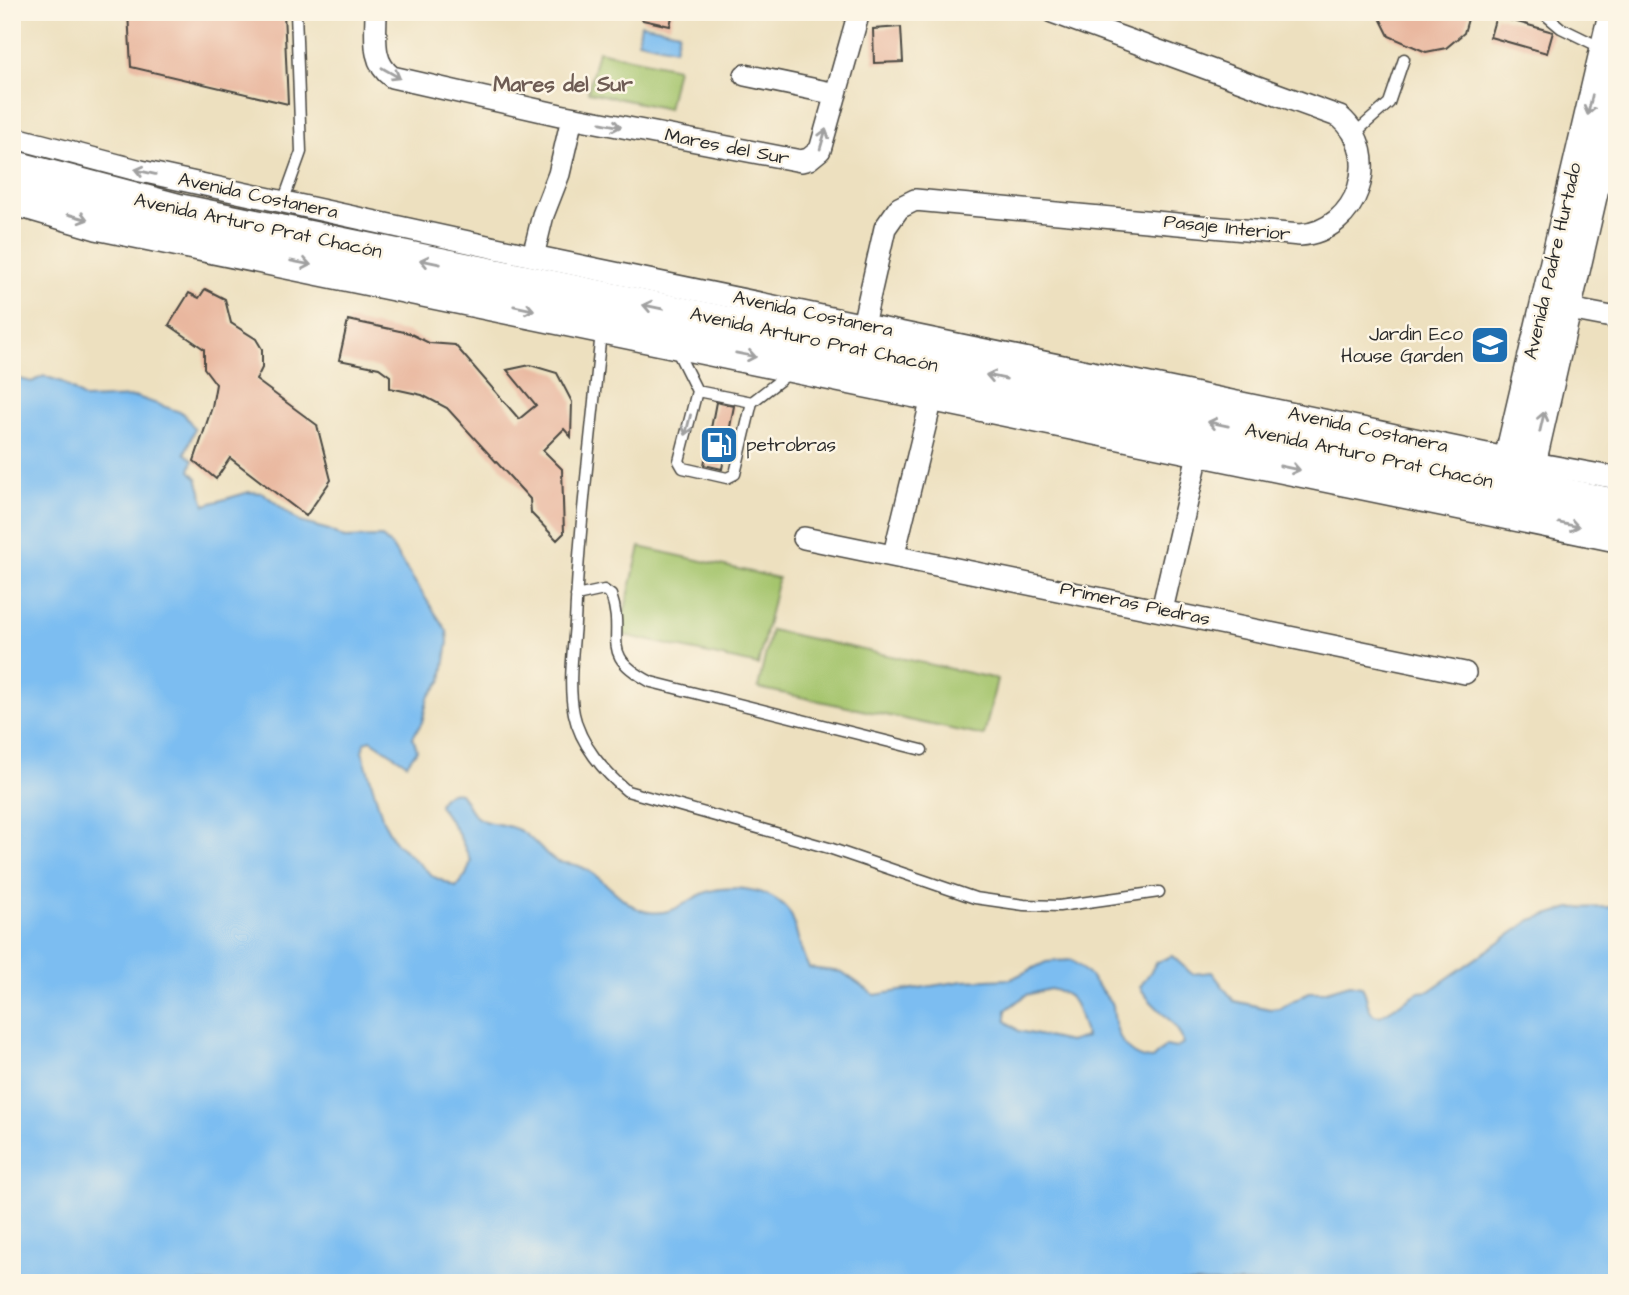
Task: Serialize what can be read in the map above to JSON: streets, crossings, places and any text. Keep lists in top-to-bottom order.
{
  "streets": {
    "main road": ["Avenida Arturo Prat Chacón"],
    "street": [
      "Mares del Sur",
      "Avenida Costanera",
      "Pasaje Interior",
      "Avenida Padre Hurtado",
      "Primeras Piedras"
    ]
  },
  "crossings": [
    ["Avenida Costanera", "Avenida Arturo Prat Chacón"],
    ["Avenida Costanera", "Pasaje Interior"],
    ["Avenida Costanera", "Avenida Padre Hurtado"],
    ["Avenida Arturo Prat Chacón", "Avenida Padre Hurtado"]
  ],
  "one_way": ["Mares del Sur"],
  "districts": ["Mares del Sur"],
  "places": {
    "school or university": ["Jardin Eco House Garden"],
    "fuel station": ["petrobras"]
  }
}
